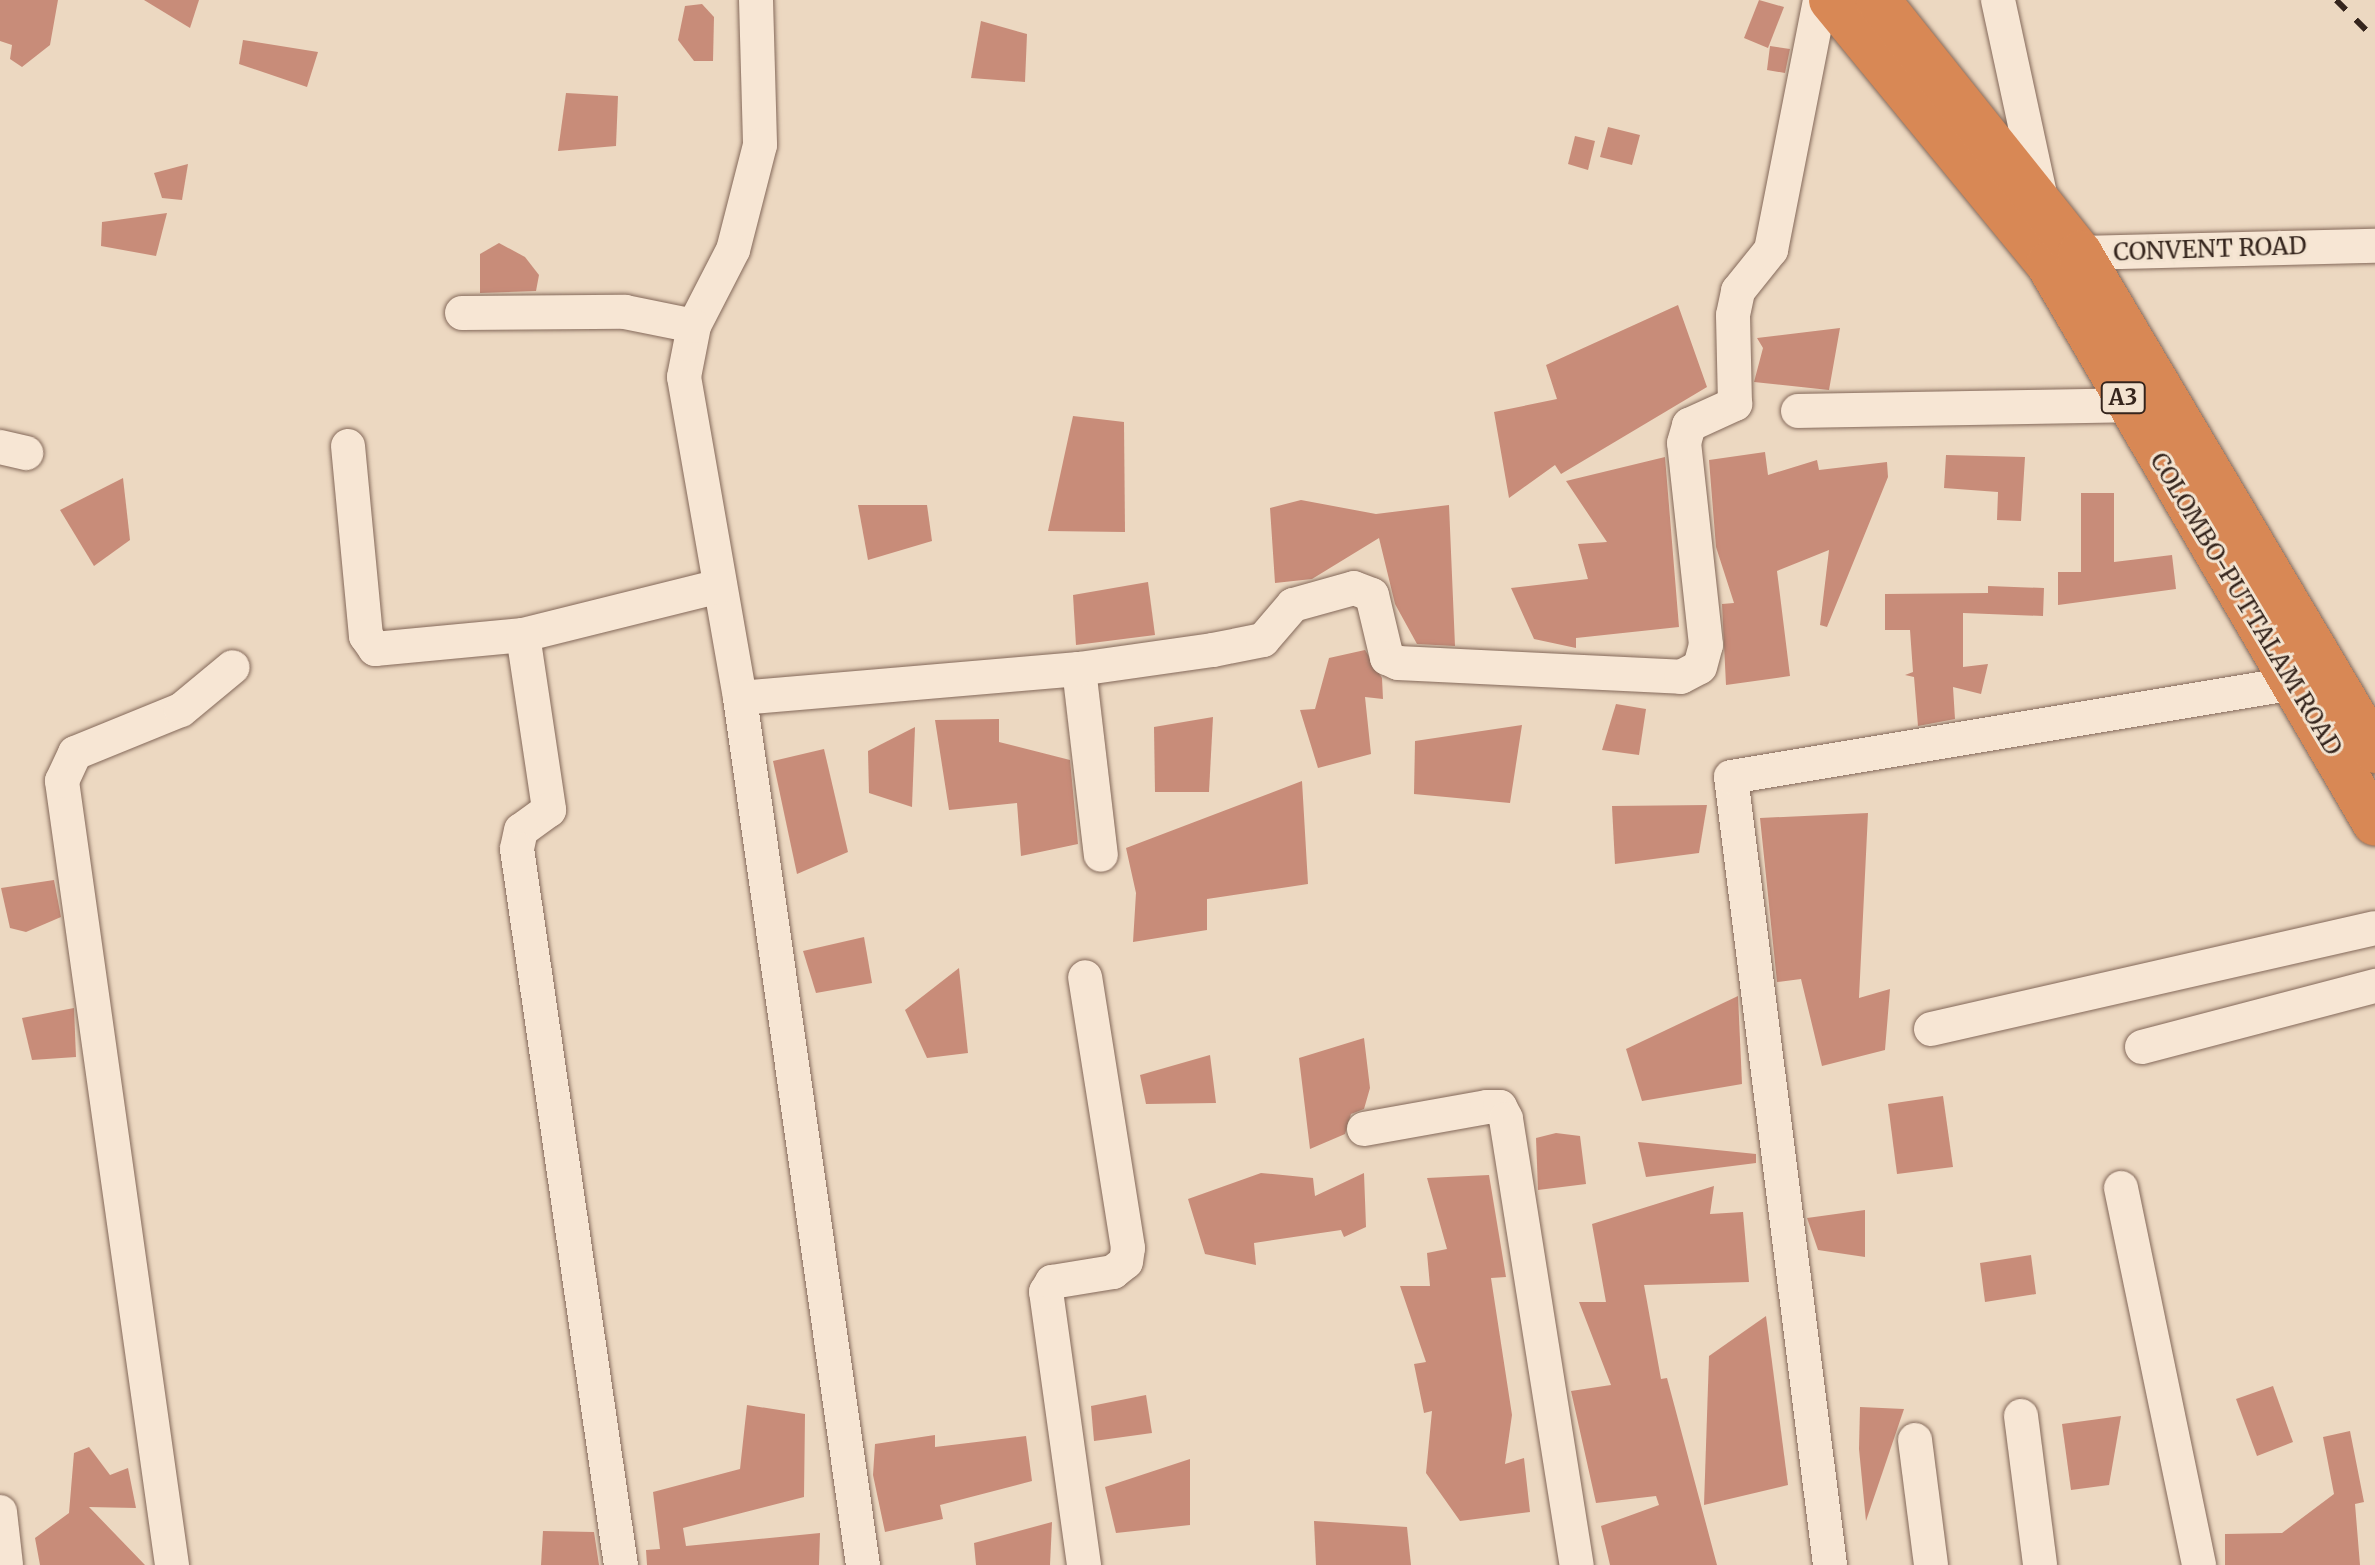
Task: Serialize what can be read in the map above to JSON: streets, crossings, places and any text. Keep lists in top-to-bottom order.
{
  "streets": {
    "highway": ["A3", "COLOMBO-PUTTALAM ROAD"],
    "street": ["CONVENT ROAD"]
  },
  "crossings": [
    ["CONVENT ROAD", "COLOMBO-PUTTALAM ROAD"]
  ]
}
